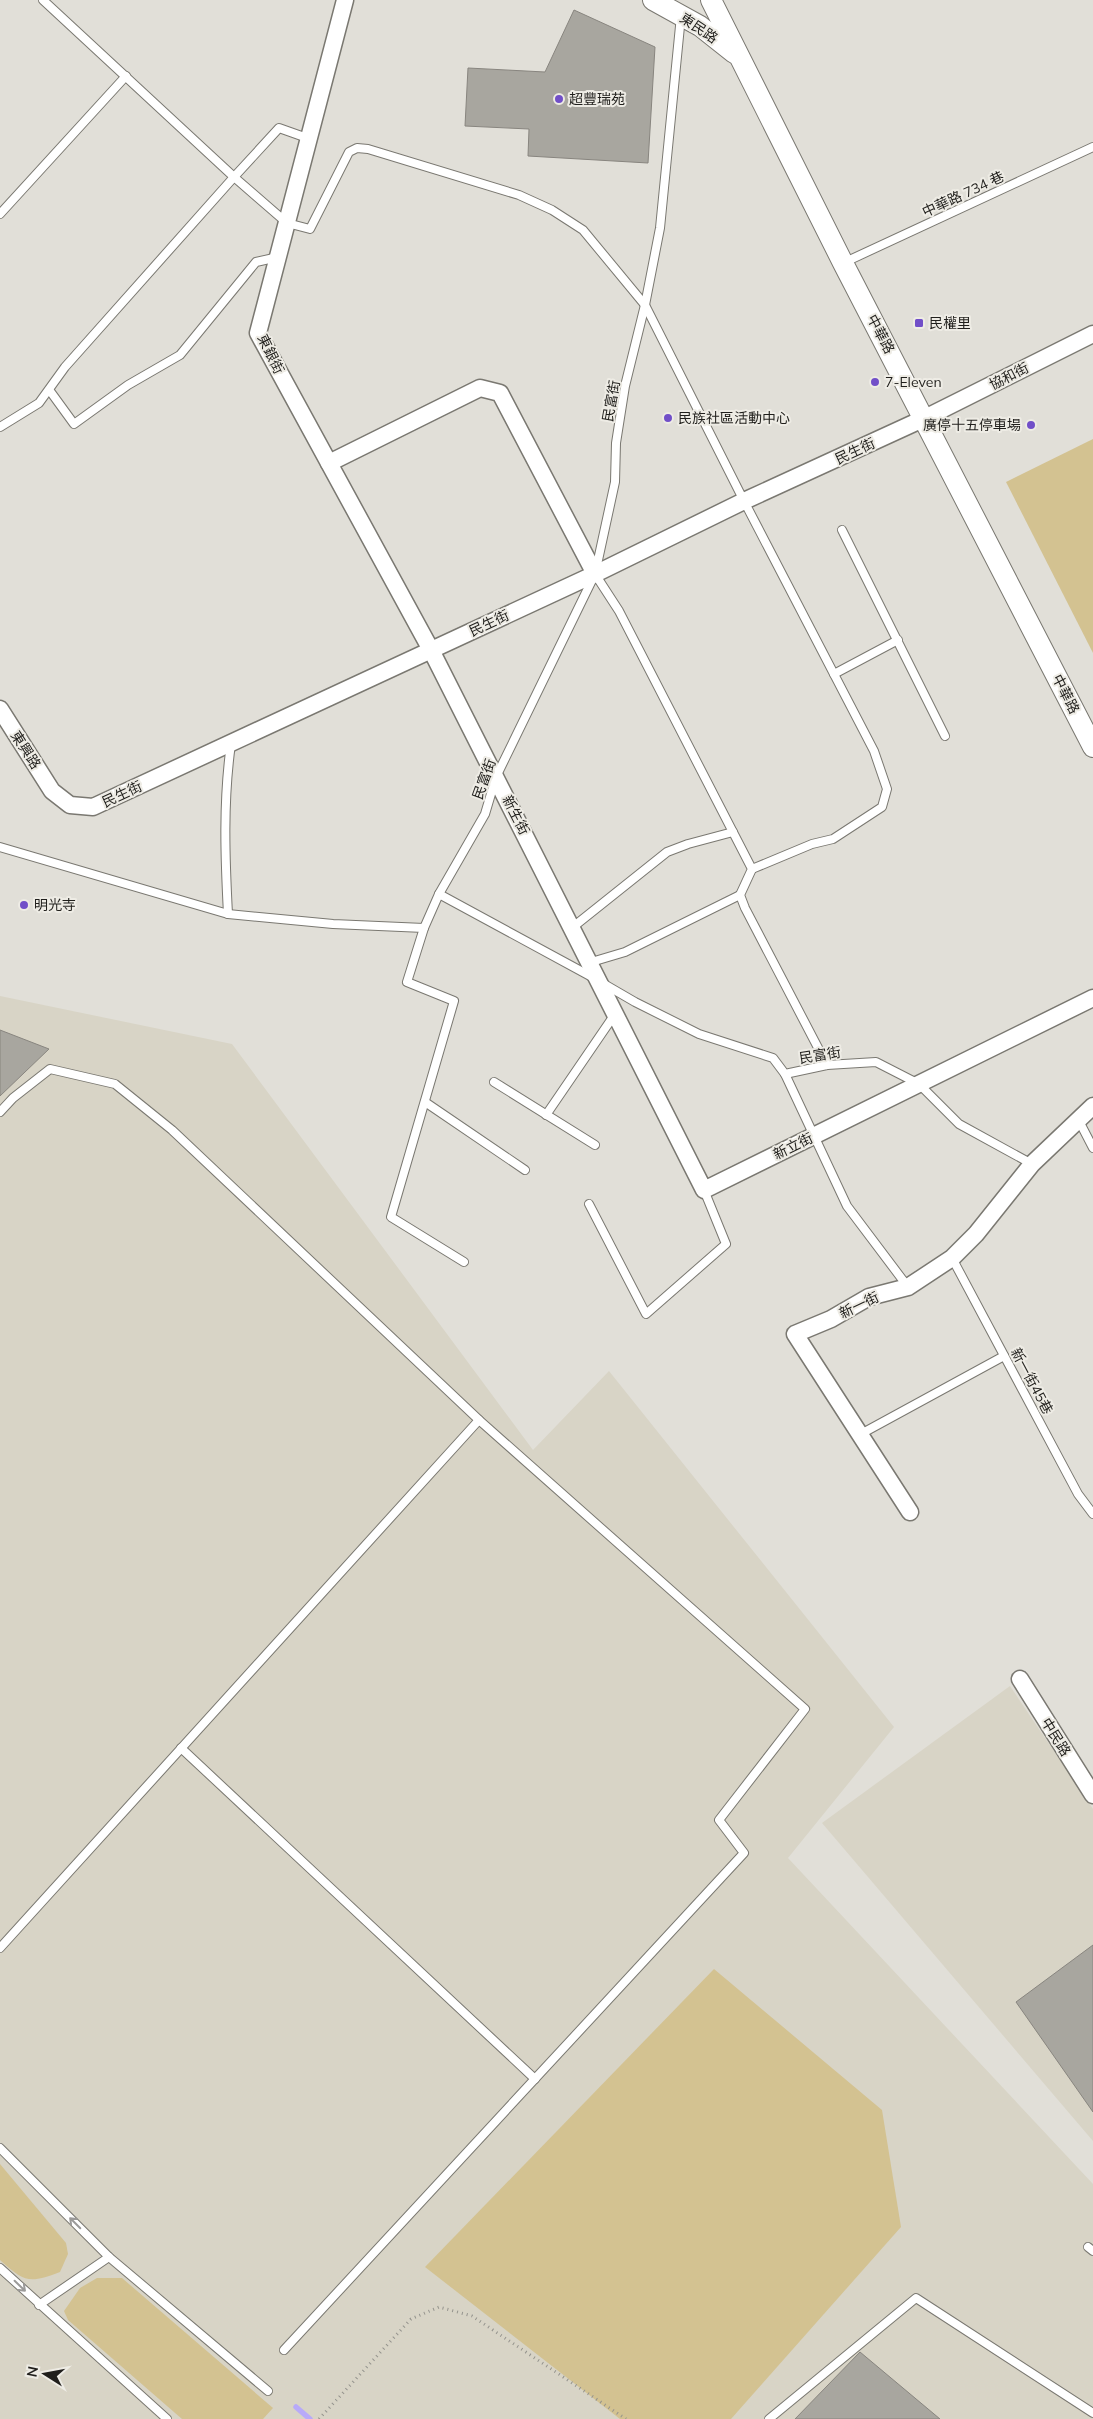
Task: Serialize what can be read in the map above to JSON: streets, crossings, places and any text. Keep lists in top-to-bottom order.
{
  "streets": {
    "street": [
      "東民路",
      "中華路",
      "東銀街",
      "協和街",
      "民生街",
      "東興路",
      "新生街",
      "新立街",
      "新一街",
      "中民路"
    ],
    "lane": ["中華路 734 巷", "民富街", "新一街45巷"]
  },
  "crossings": [
    ["東民路", "中華路"],
    ["東民路", "民富街"],
    ["中華路 734 巷", "中華路"],
    ["中華路", "協和街"],
    ["中華路", "民生街"],
    ["東銀街", "民生街"],
    ["東銀街", "新生街"],
    ["協和街", "民生街"],
    ["民富街", "民生街"],
    ["民富街", "新生街"],
    ["民富街", "新立街"],
    ["民富街", "新一街"],
    ["民生街", "東興路"],
    ["民生街", "新生街"],
    ["新一街", "新一街45巷"]
  ],
  "places": {
    "other": [
      "超豐瑞苑",
      "7-Eleven",
      "民族社區活動中心",
      "廣停十五停車場",
      "明光寺"
    ],
    "transit": ["民權里"]
  },
  "north": "left"
}
